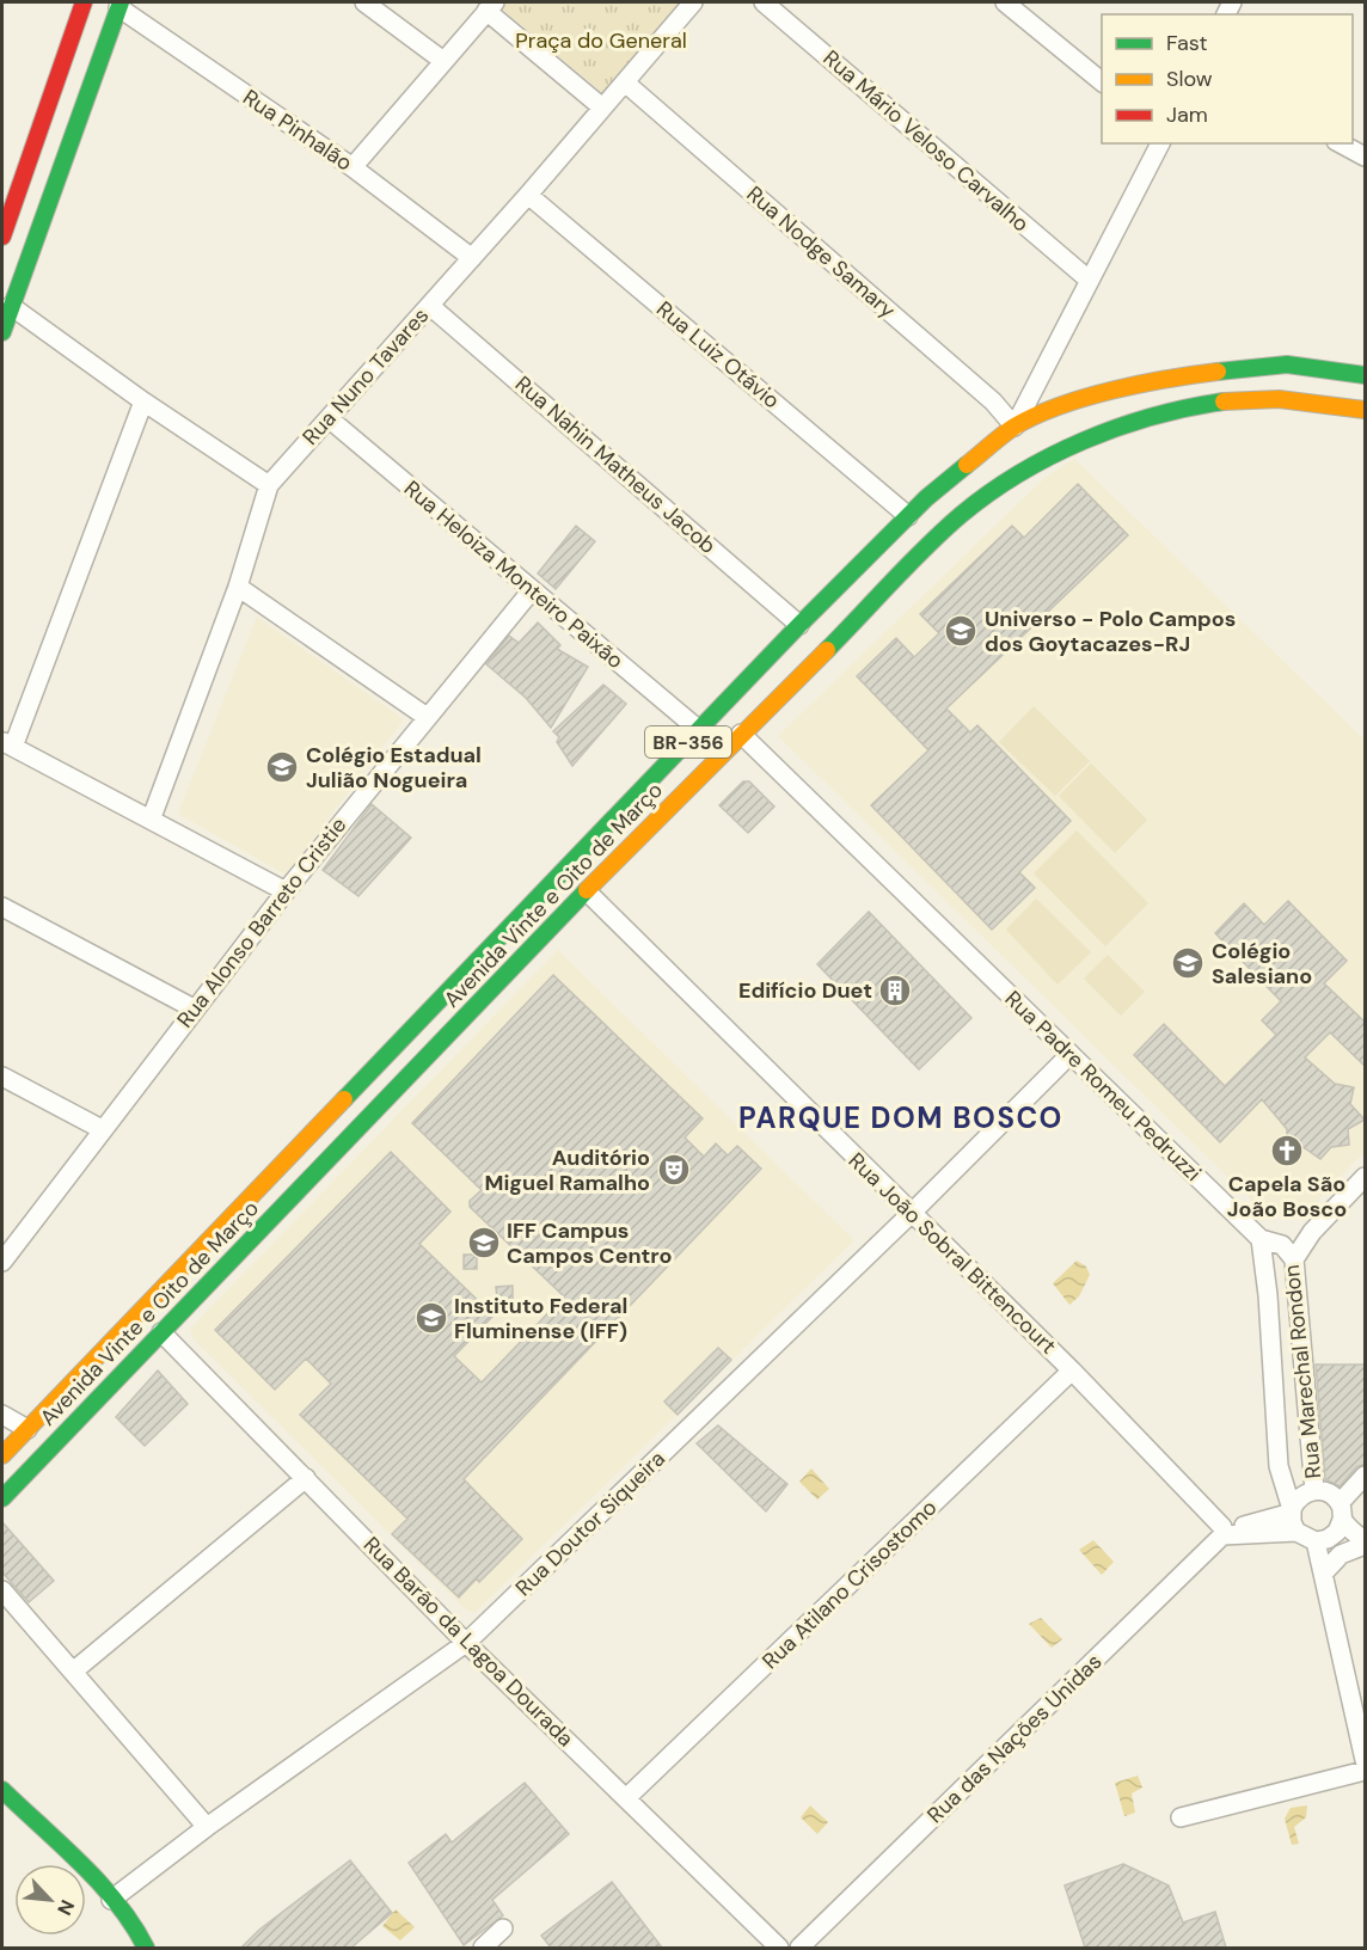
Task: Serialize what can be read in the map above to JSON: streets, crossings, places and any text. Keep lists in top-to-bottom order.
{
  "streets": {
    "main road": ["BR-356", "Avenida Vinte e Oito de Março"],
    "street": [
      "Rua Pinhalão",
      "Rua Mário Veloso Carvalho",
      "Rua Nodge Samary",
      "Rua Luiz Otávio",
      "Rua Nuno Tavares",
      "Rua Nahin Matheus Jacob",
      "Rua Heloiza Monteiro Paixão",
      "Rua Alonso Barreto Cristie",
      "Rua Padre Romeu Pedruzzi",
      "Rua João Sobral Bittencourt",
      "Rua Marechal Rondon",
      "Rua Doutor Siqueira",
      "Rua Atilano Crisostomo",
      "Rua Barão da Lagoa Dourada",
      "Rua das Nações Unidas"
    ]
  },
  "crossings": [
    ["Rua Pinhalão", "Rua Nuno Tavares"],
    ["Rua Nodge Samary", "Rua Nuno Tavares"],
    ["Rua Nodge Samary", "Avenida Vinte e Oito de Março"],
    ["Rua Luiz Otávio", "Rua Nuno Tavares"],
    ["Rua Luiz Otávio", "Avenida Vinte e Oito de Março"],
    ["Rua Nuno Tavares", "Rua Nahin Matheus Jacob"],
    ["Rua Nuno Tavares", "Rua Heloiza Monteiro Paixão"],
    ["Rua Nahin Matheus Jacob", "Avenida Vinte e Oito de Março"],
    ["Rua Heloiza Monteiro Paixão", "Avenida Vinte e Oito de Março"],
    ["Rua Heloiza Monteiro Paixão", "Rua Alonso Barreto Cristie"],
    ["Avenida Vinte e Oito de Março", "Rua Padre Romeu Pedruzzi"],
    ["Avenida Vinte e Oito de Março", "Rua João Sobral Bittencourt"],
    ["Avenida Vinte e Oito de Março", "Rua Barão da Lagoa Dourada"],
    ["Rua Padre Romeu Pedruzzi", "Rua Marechal Rondon"],
    ["Rua Padre Romeu Pedruzzi", "Rua Doutor Siqueira"],
    ["Rua João Sobral Bittencourt", "Rua Doutor Siqueira"],
    ["Rua João Sobral Bittencourt", "Rua Atilano Crisostomo"],
    ["Rua João Sobral Bittencourt", "Rua das Nações Unidas"],
    ["Rua Doutor Siqueira", "Rua Barão da Lagoa Dourada"],
    ["Rua Atilano Crisostomo", "Rua Barão da Lagoa Dourada"]
  ],
  "districts": ["PARQUE DOM BOSCO"],
  "parks": ["Praça do General"],
  "places": {
    "school or university": [
      "Universo - Polo Campos dos Goytacazes-RJ",
      "Colégio Estadual Julião Nogueira",
      "Colégio Salesiano",
      "IFF Campus Campos Centro",
      "Instituto Federal Fluminense (IFF)"
    ],
    "building": ["Edifício Duet"],
    "church": ["Capela São João Bosco"],
    "theatre": ["Auditório Miguel Ramalho"]
  },
  "legend": ["Fast", "Slow", "Jam"],
  "north": "bottom right"
}
